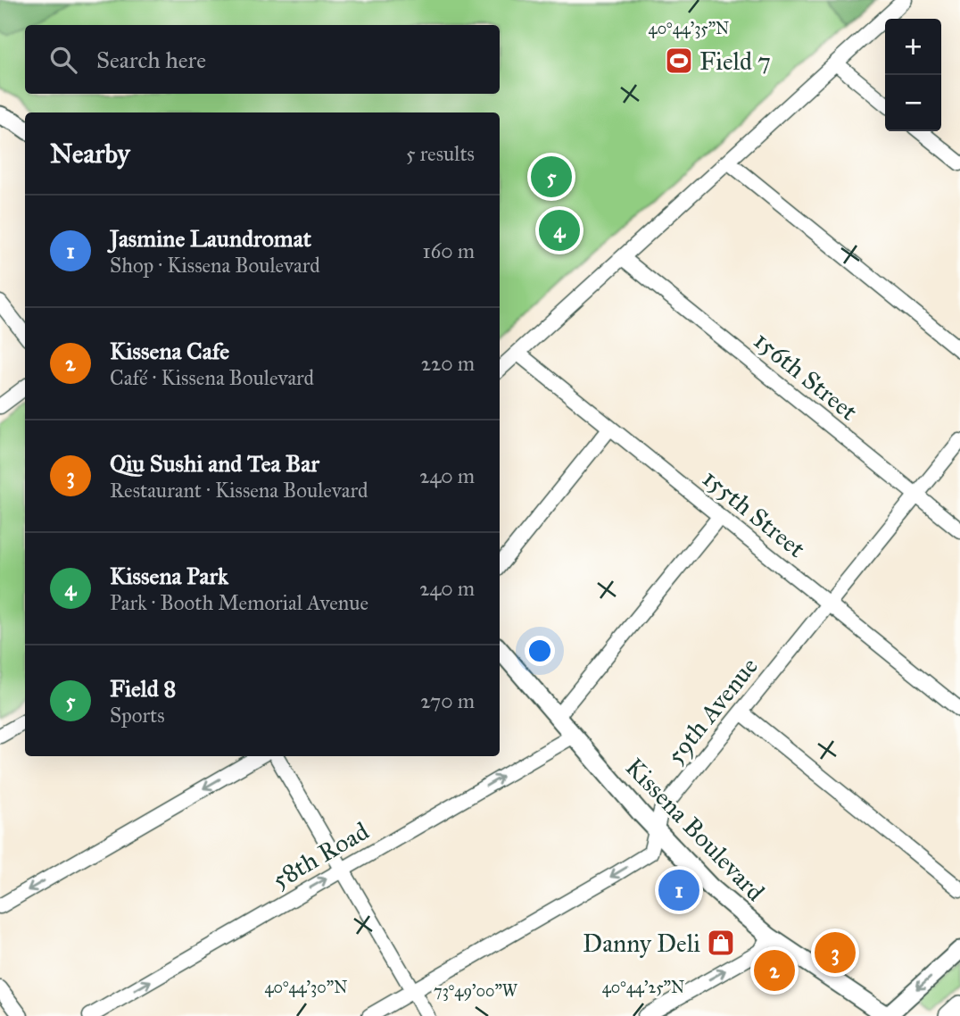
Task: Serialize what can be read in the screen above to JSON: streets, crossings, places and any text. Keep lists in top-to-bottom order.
{
  "streets": {
    "main road": ["Kissena Boulevard"],
    "street": [
      "156th Street",
      "155th Street",
      "59th Avenue",
      "58th Road"
    ]
  },
  "crossings": [
    ["156th Street", "59th Avenue"],
    ["155th Street", "59th Avenue"],
    ["59th Avenue", "Kissena Boulevard"],
    ["Kissena Boulevard", "58th Road"]
  ],
  "one_way": ["58th Road"],
  "places": {
    "sports": ["Field 7"],
    "shop": ["Danny Deli"]
  },
  "page": {
    "map_buttons": ["+", "−"],
    "search": "Search here",
    "heading": ["Nearby", "5 results"],
    "pins": [
      "5",
      "4",
      "1",
      "3",
      "2"
    ],
    "list": [
      {
        "mark": "1",
        "name": "Jasmine Laundromat",
        "note": "Shop · Kissena Boulevard",
        "value": "160 m"
      },
      {
        "mark": "2",
        "name": "Kissena Cafe",
        "note": "Café · Kissena Boulevard",
        "value": "220 m"
      },
      {
        "mark": "3",
        "name": "Qiu Sushi and Tea Bar",
        "note": "Restaurant · Kissena Boulevard",
        "value": "240 m"
      },
      {
        "mark": "4",
        "name": "Kissena Park",
        "note": "Park · Booth Memorial Avenue",
        "value": "240 m"
      },
      {
        "mark": "5",
        "name": "Field 8",
        "note": "Sports",
        "value": "270 m"
      }
    ]
  },
  "coordinates": [
    "40°44'35\"N",
    "40°44'30\"N",
    "40°44'25\"N",
    "73°49'00\"W"
  ]
}
